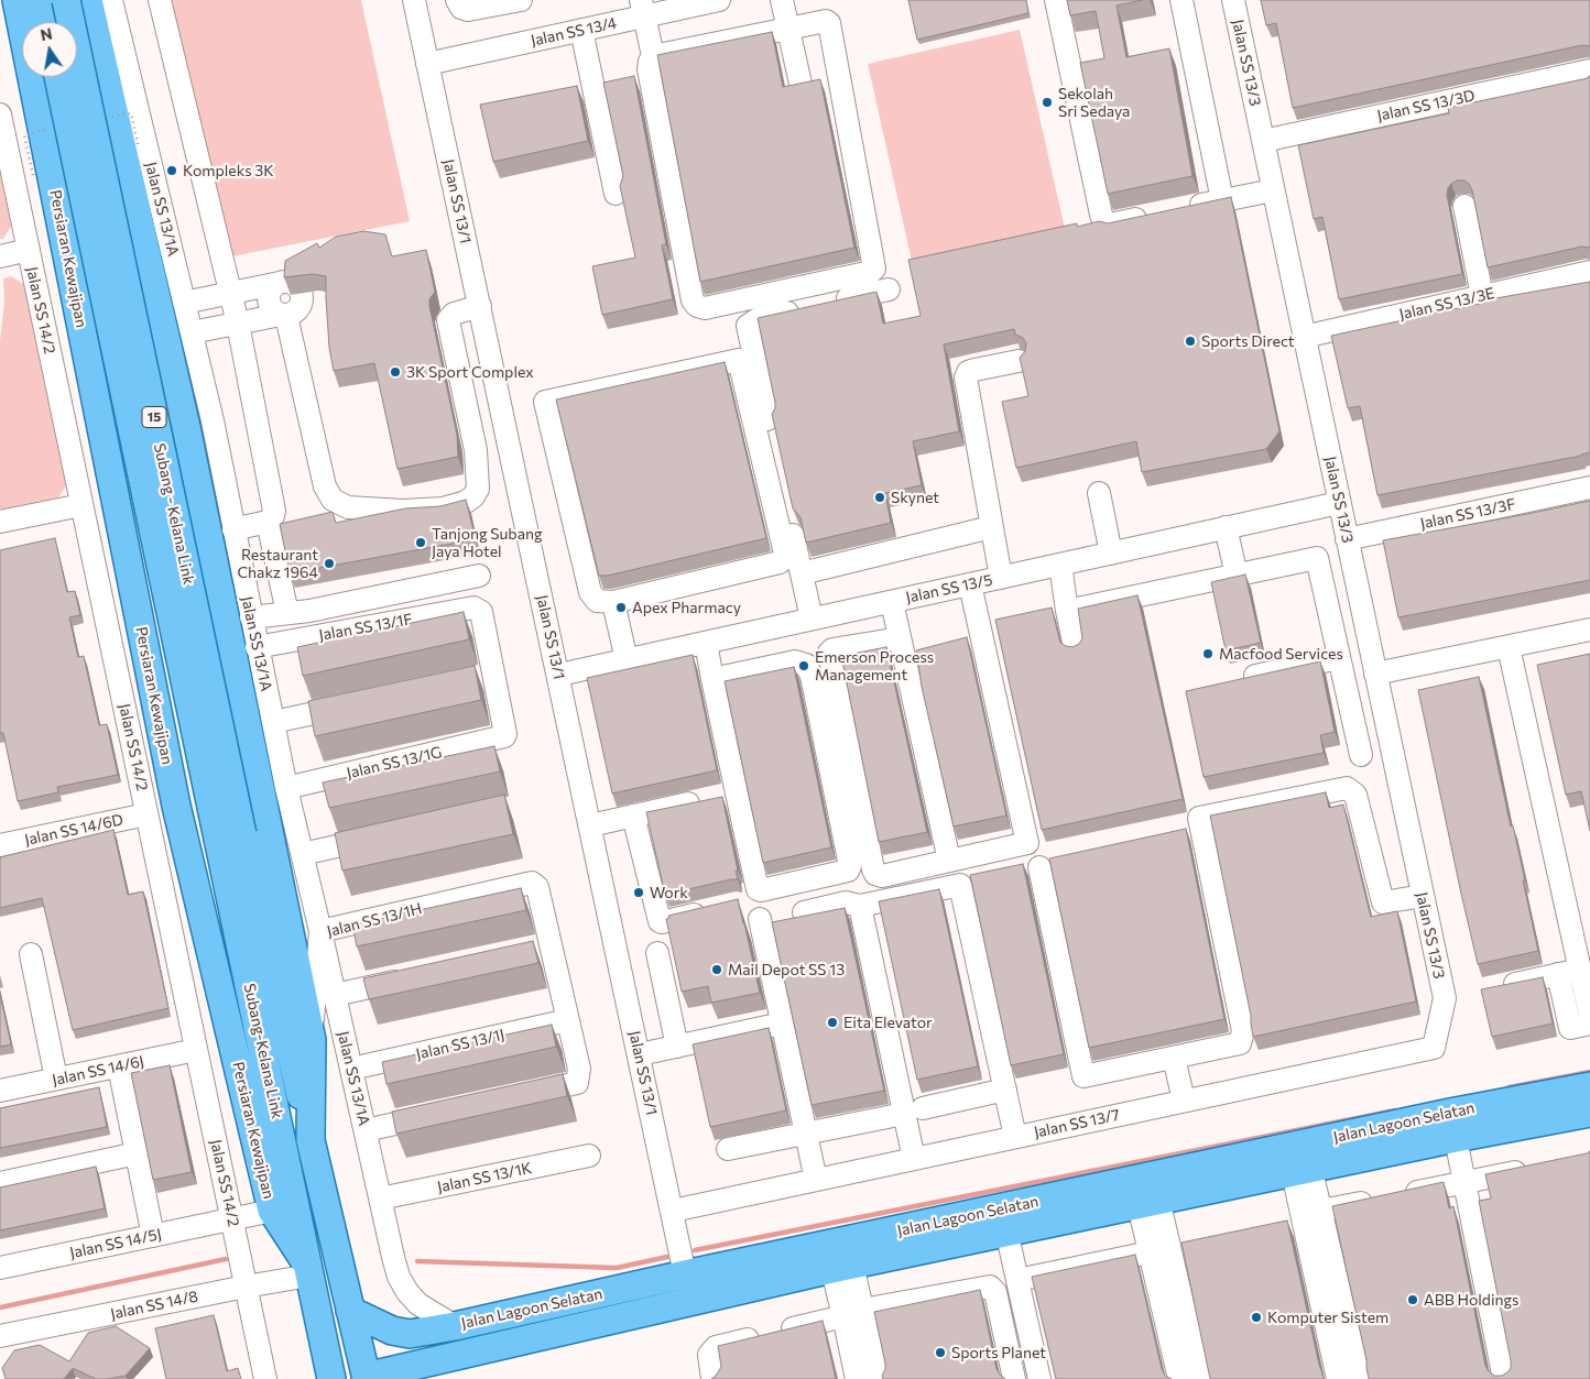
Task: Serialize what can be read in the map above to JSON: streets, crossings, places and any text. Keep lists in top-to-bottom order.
{
  "streets": {
    "main road": [
      "Persiaran Kewajipan",
      "15",
      "Subang - Kelana Link",
      "Subang-Kelana Link",
      "Jalan Lagoon Selatan"
    ],
    "street": [
      "Jalan SS 13/4",
      "Jalan SS 13/3",
      "Jalan SS 13/3D",
      "Jalan SS 13/1",
      "Jalan SS 13/1A",
      "Jalan SS 13/3E",
      "Jalan SS 14/2",
      "Jalan SS 13/3F",
      "Jalan SS 13/5",
      "Jalan SS 13/1F",
      "Jalan SS 13/1G",
      "Jalan SS 14/6D",
      "Jalan SS 13/1H",
      "Jalan SS 13/1J",
      "Jalan SS 14/6J",
      "Jalan SS 13/7",
      "Jalan SS 13/1K",
      "Jalan SS 14/5J",
      "Jalan SS 14/8"
    ]
  },
  "crossings": [
    ["Jalan SS 13/4", "Jalan SS 13/1"],
    ["Jalan SS 13/3", "Jalan SS 13/3D"],
    ["Jalan SS 13/3", "Jalan SS 13/3E"],
    ["Jalan SS 13/3", "Jalan SS 13/3F"],
    ["Jalan SS 13/3", "Jalan SS 13/5"],
    ["Jalan SS 13/3", "Jalan SS 13/7"],
    ["Jalan SS 13/1", "Jalan SS 13/5"],
    ["Jalan SS 13/1", "Jalan Lagoon Selatan"],
    ["Jalan SS 13/1", "Jalan SS 13/7"],
    ["Jalan SS 13/1A", "Jalan SS 13/1F"],
    ["Jalan SS 13/1A", "Jalan SS 13/1G"],
    ["Jalan SS 13/1A", "Jalan SS 13/1H"],
    ["Jalan SS 13/1A", "Jalan SS 13/1J"],
    ["Jalan SS 13/1A", "Jalan Lagoon Selatan"],
    ["Jalan SS 13/1A", "Jalan SS 13/1K"],
    ["Persiaran Kewajipan", "Subang-Kelana Link"],
    ["Persiaran Kewajipan", "Jalan SS 14/5J"],
    ["Persiaran Kewajipan", "Jalan SS 14/8"],
    ["Jalan SS 14/2", "Jalan SS 14/6D"],
    ["Jalan SS 14/2", "Jalan SS 14/6J"],
    ["Jalan SS 14/2", "Jalan SS 14/5J"],
    ["Jalan SS 14/2", "Jalan SS 14/8"],
    ["Subang - Kelana Link", "Subang-Kelana Link"],
    ["Jalan SS 13/1F", "Jalan SS 13/1G"],
    ["Jalan SS 13/1H", "Jalan SS 13/1J"],
    ["Subang-Kelana Link", "Jalan SS 14/8"]
  ],
  "places": [
    "Sekolah Sri Sedaya",
    "Kompleks 3K",
    "Sports Direct",
    "3K Sport Complex",
    "Skynet",
    "Tanjong Subang Jaya Hotel",
    "Restaurant Chakz 1964",
    "Apex Pharmacy",
    "Macfood Services",
    "Emerson Process Management",
    "Work",
    "Mail Depot SS 13",
    "Eita Elevator",
    "ABB Holdings",
    "Komputer Sistem",
    "Sports Planet"
  ],
  "north": "top"
}
